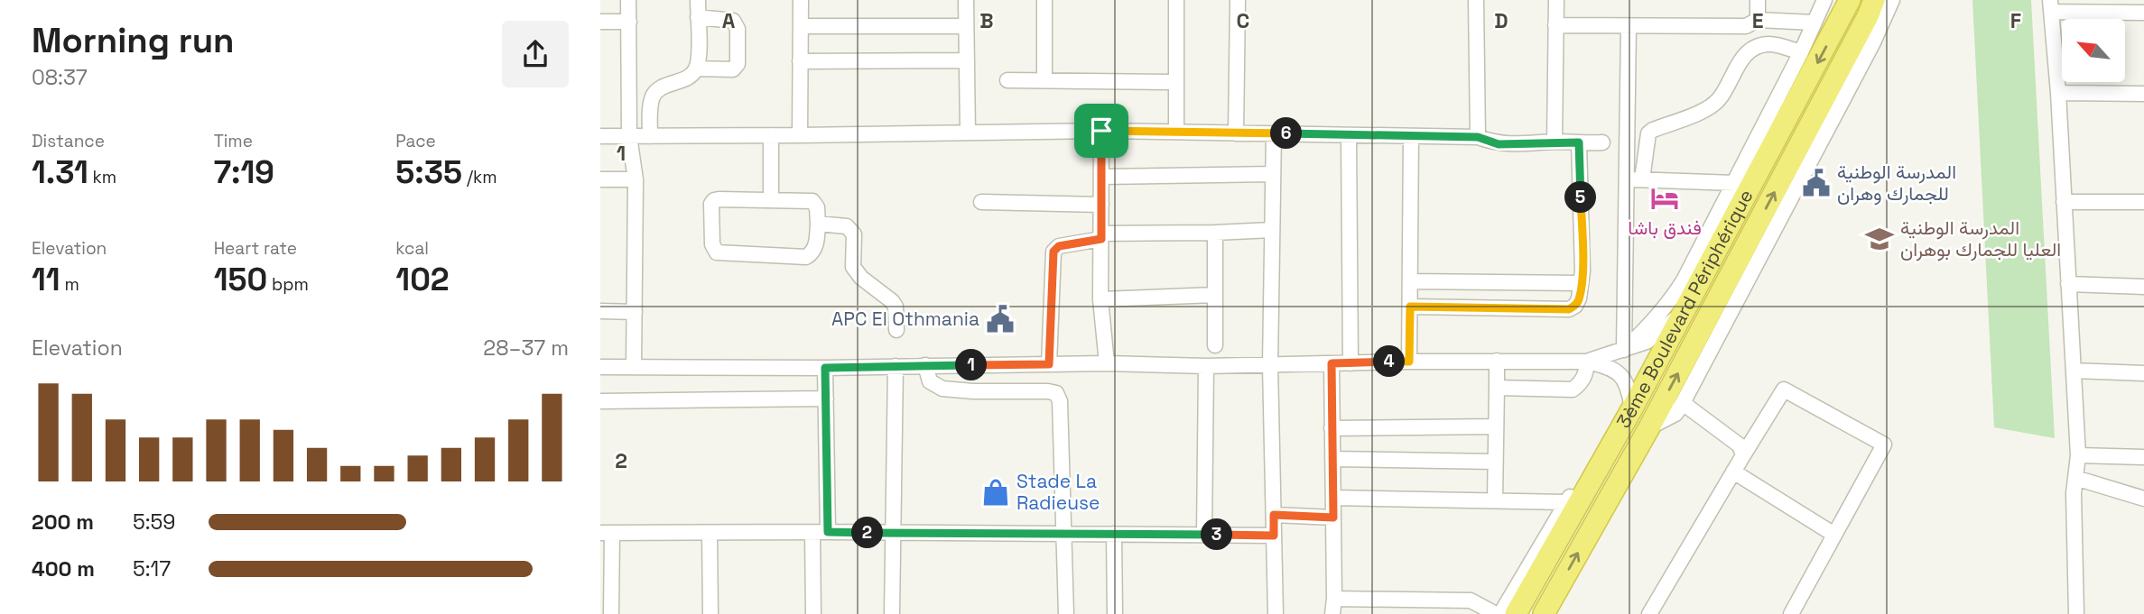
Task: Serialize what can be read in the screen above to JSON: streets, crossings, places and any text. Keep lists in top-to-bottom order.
{
  "streets": {
    "highway": ["3ème Boulevard Périphérique"]
  },
  "places": {
    "public building": ["المدرسة الوطنية للجمارك وهران", "APC El Othmania"],
    "hotel": ["فندق باشا"],
    "school or university": ["المدرسة الوطنية العليا للجمارك بوهران"],
    "shop": ["Stade La Radieuse"]
  },
  "north": "top left",
  "page": {
    "heading": ["Morning run", "08:37"],
    "stats": [
      ["Distance", "1.31 km"],
      ["Time", "7:19"],
      ["Pace", "5:35 /km"],
      ["Elevation", "11 m"],
      ["Heart rate", "150 bpm"],
      ["kcal", "102"]
    ],
    "pins": [
      "6",
      "5",
      "4",
      "1",
      "2",
      "3"
    ],
    "chart": ["Elevation", "28–37 m"],
    "list": [
      {
        "name": "200 m",
        "note": "5:59"
      },
      {
        "name": "400 m",
        "note": "5:17"
      }
    ]
  },
  "grid": {
    "columns": [
      "A",
      "B",
      "C",
      "D",
      "E",
      "F"
    ],
    "rows": ["1", "2"]
  }
}
